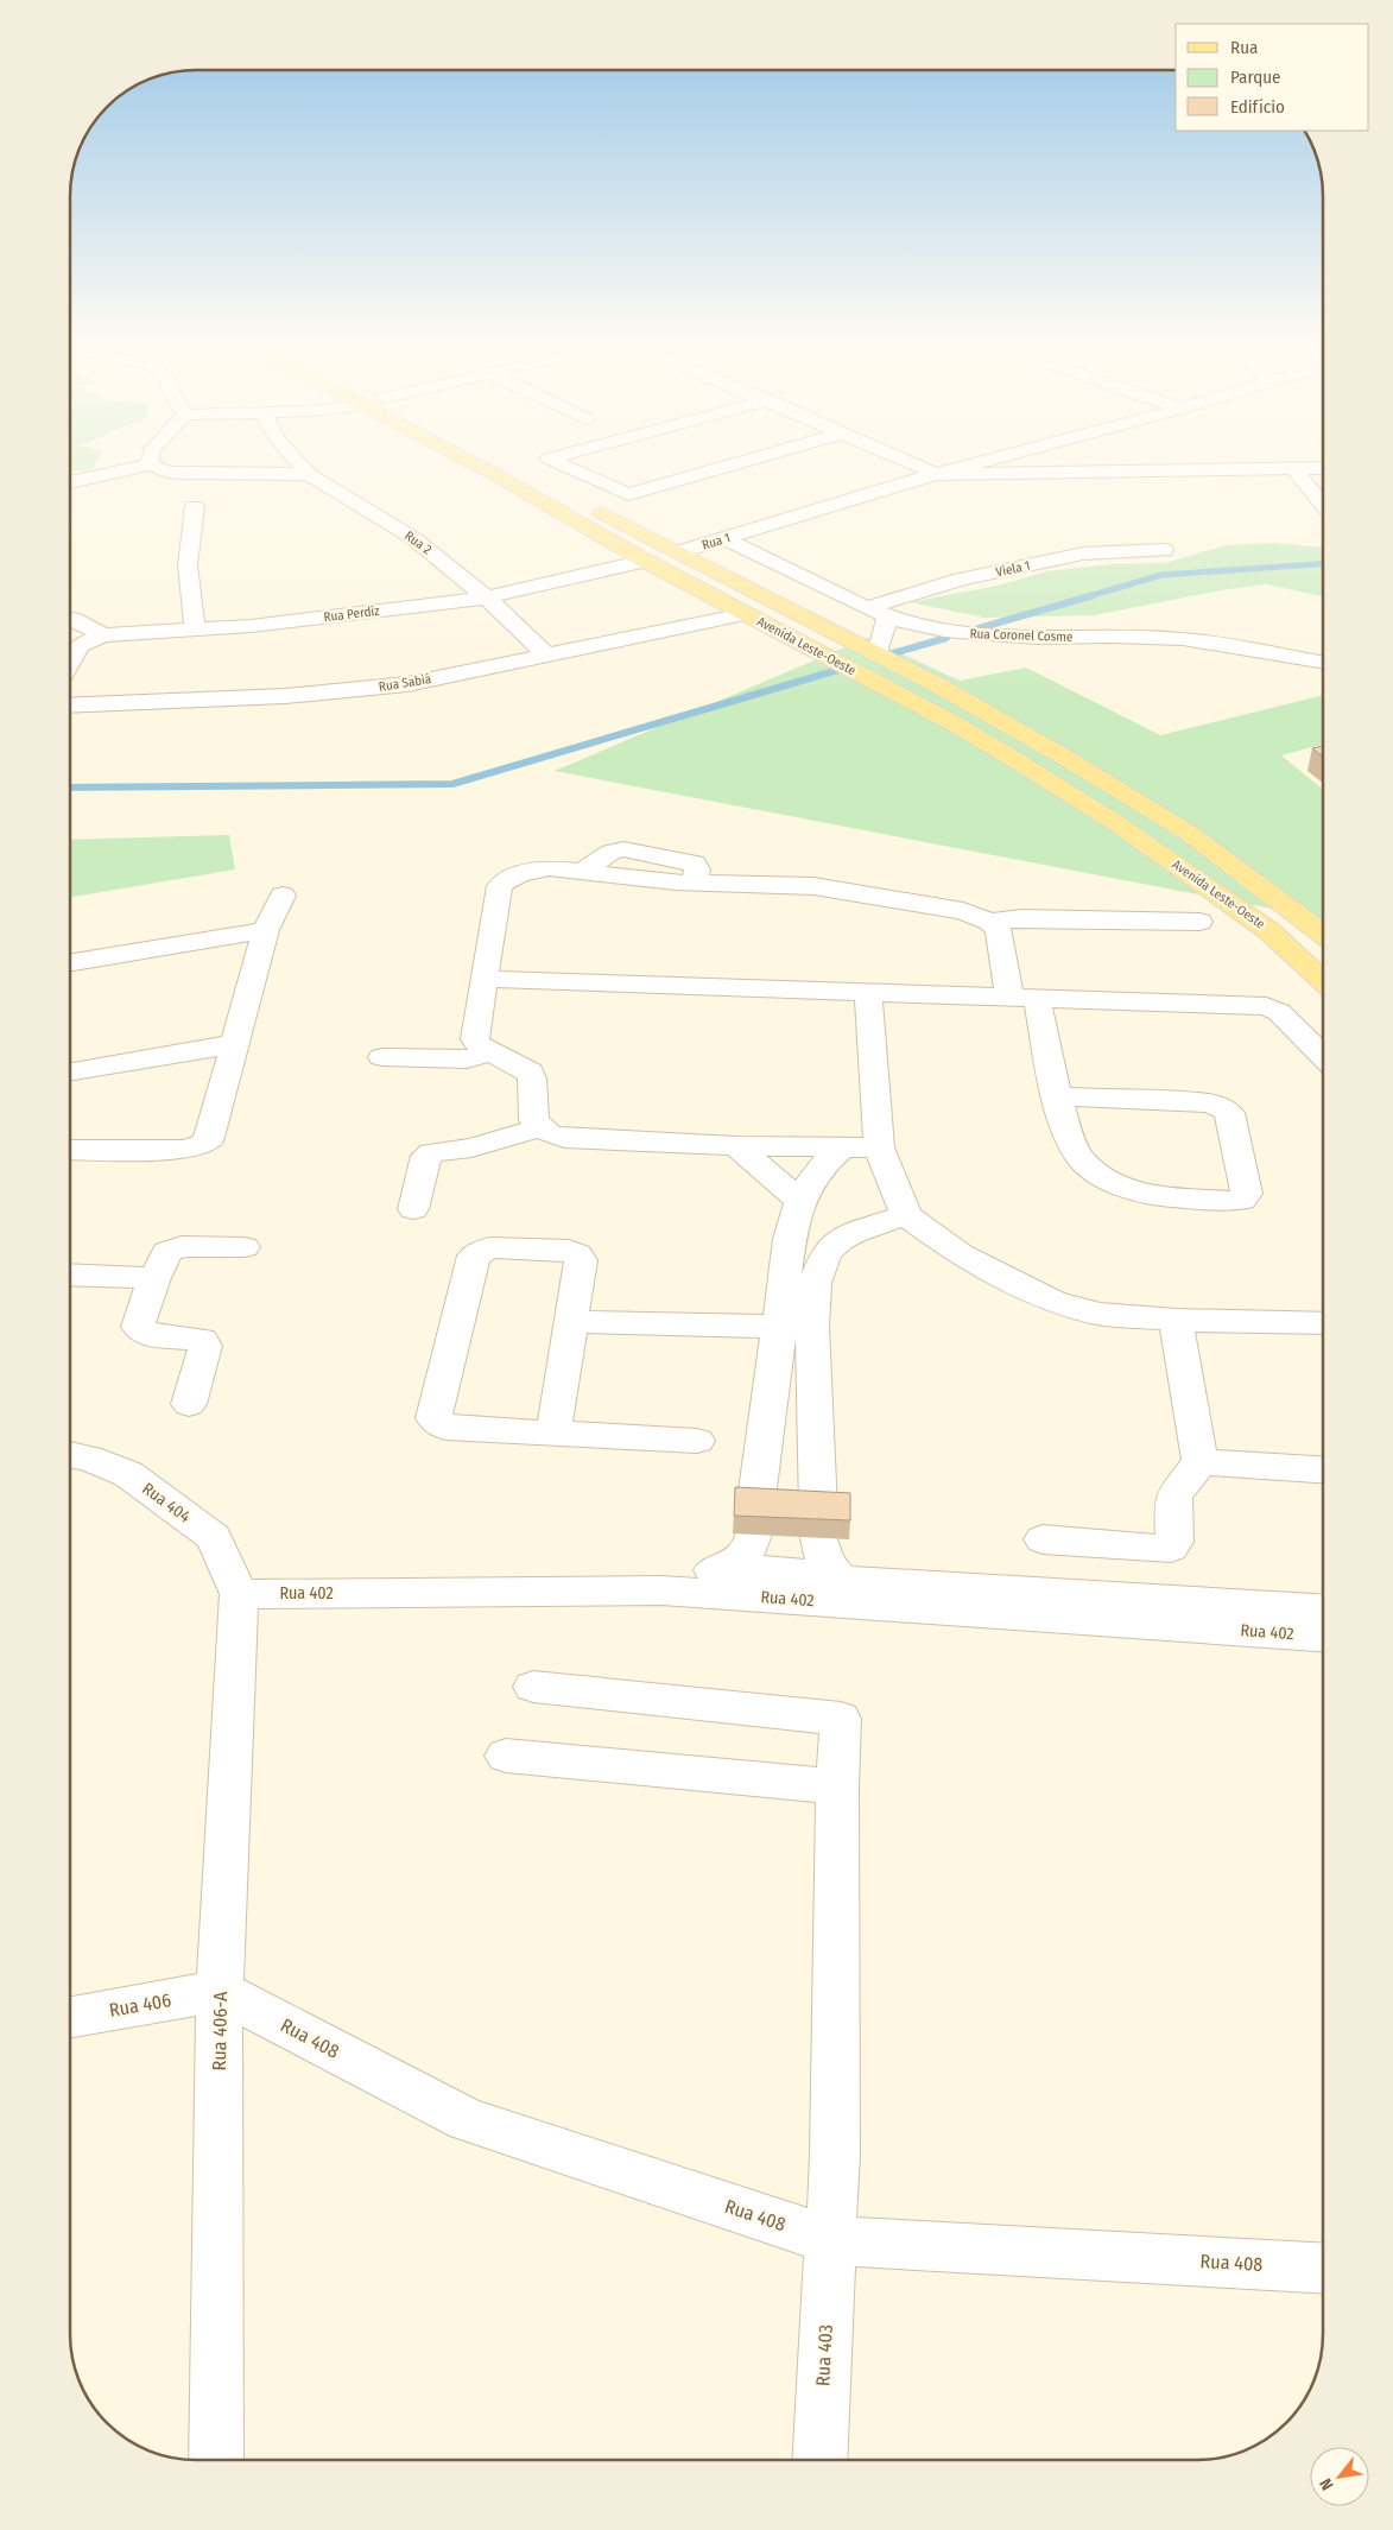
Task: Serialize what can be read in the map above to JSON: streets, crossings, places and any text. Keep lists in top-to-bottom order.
{
  "streets": {
    "main road": ["Avenida Leste-Oeste"],
    "street": [
      "Rua 1",
      "Rua 2",
      "Viela 1",
      "Rua Perdiz",
      "Rua Coronel Cosme",
      "Rua Sabiá",
      "Rua 404",
      "Rua 402",
      "Rua 406",
      "Rua 406-A",
      "Rua 408",
      "Rua 403"
    ]
  },
  "crossings": [
    ["Rua 1", "Rua Coronel Cosme"],
    ["Rua 1", "Avenida Leste-Oeste"],
    ["Rua 2", "Rua Perdiz"],
    ["Rua 2", "Rua Sabiá"],
    ["Viela 1", "Rua Coronel Cosme"],
    ["Rua Perdiz", "Avenida Leste-Oeste"],
    ["Avenida Leste-Oeste", "Rua Sabiá"],
    ["Rua 404", "Rua 402"],
    ["Rua 404", "Rua 406-A"],
    ["Rua 402", "Rua 406-A"],
    ["Rua 406", "Rua 406-A"],
    ["Rua 406", "Rua 408"],
    ["Rua 406-A", "Rua 408"],
    ["Rua 408", "Rua 403"]
  ],
  "legend": ["Rua", "Parque", "Edifício"],
  "north": "bottom left"
}
